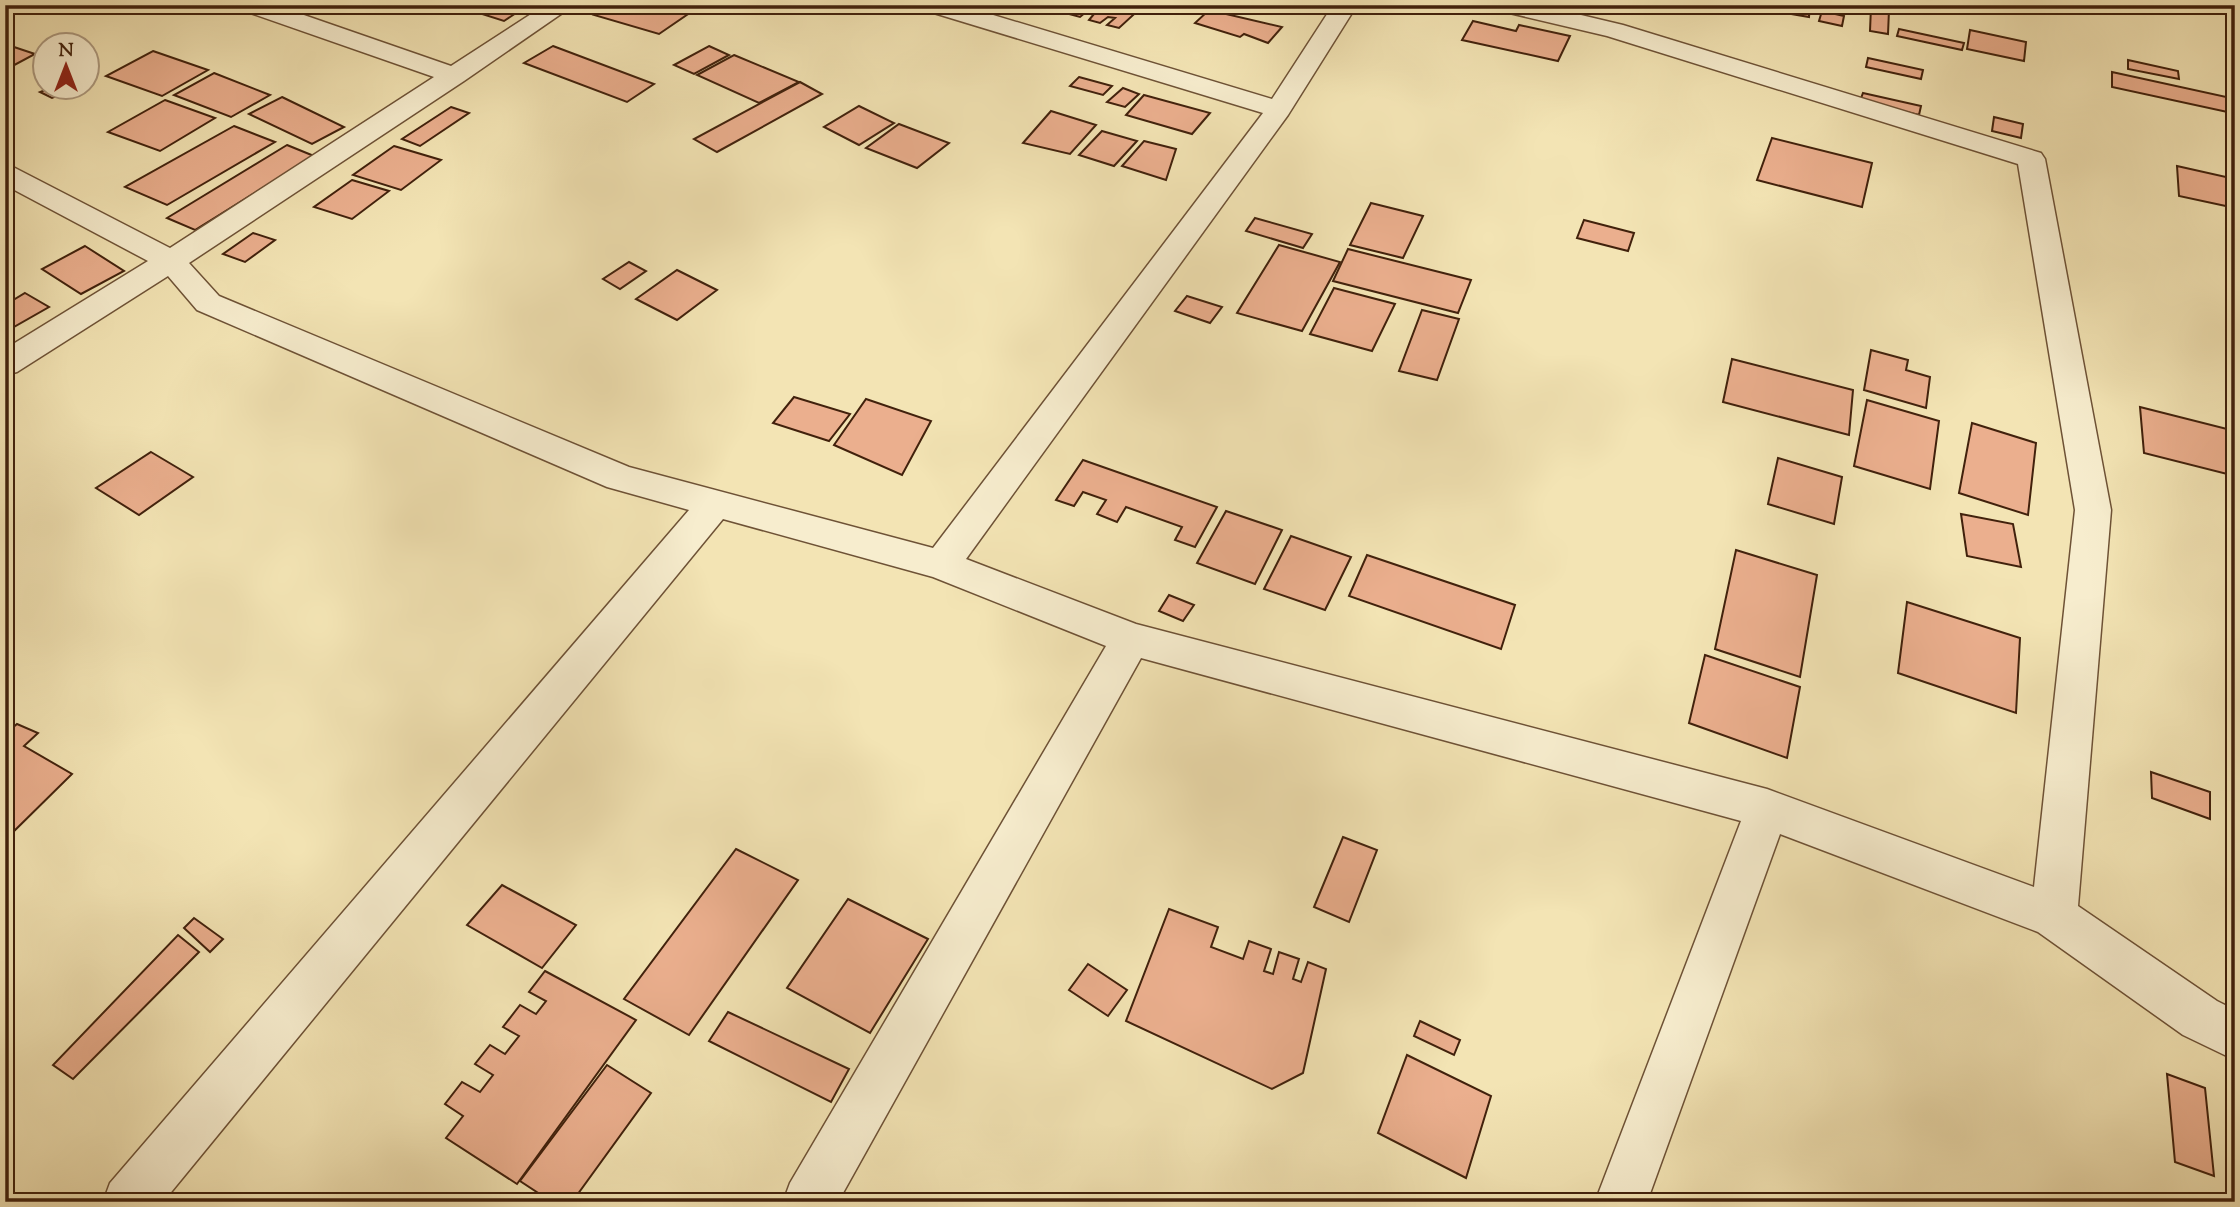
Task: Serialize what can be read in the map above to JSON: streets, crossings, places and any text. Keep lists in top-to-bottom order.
{
  "north": "top"
}
